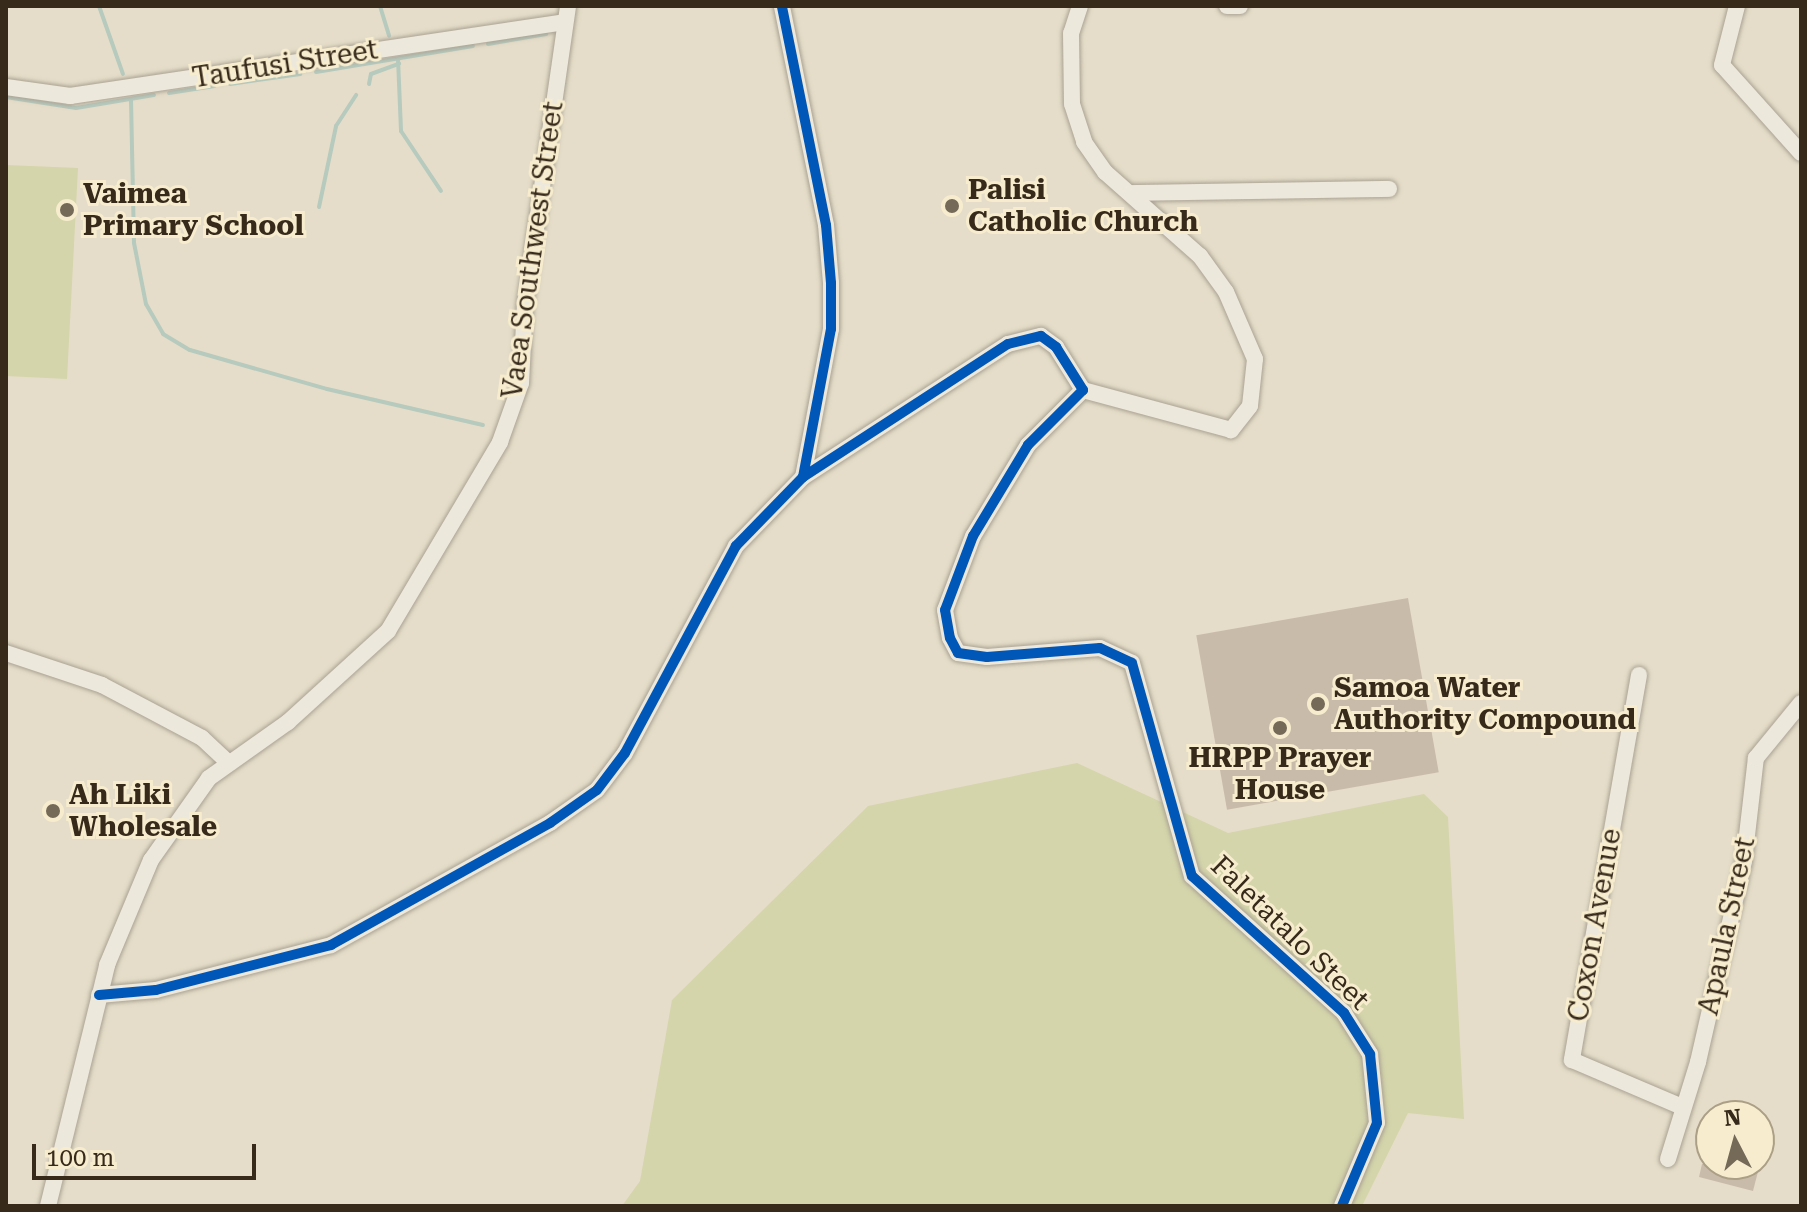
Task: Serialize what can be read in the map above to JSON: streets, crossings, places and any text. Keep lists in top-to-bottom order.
{
  "streets": {
    "street": [
      "Taufusi Street",
      "Vaea Southwest Street",
      "Coxon Avenue",
      "Apaula Street",
      "Faletatalo Steet"
    ]
  },
  "crossings": [
    ["Taufusi Street", "Vaea Southwest Street"],
    ["Coxon Avenue", "Apaula Street"]
  ],
  "places": [
    "Palisi Catholic Church",
    "Vaimea Primary School",
    "Samoa Water Authority Compound",
    "HRPP Prayer House",
    "Ah Liki Wholesale"
  ],
  "scale_bar": "100 m",
  "north": "top"
}
